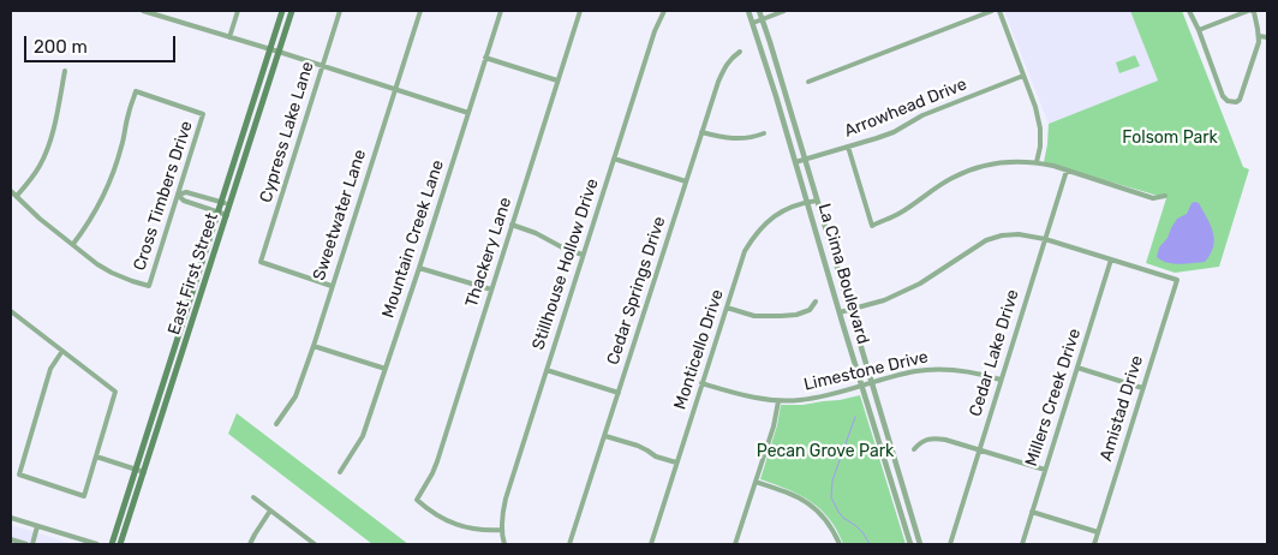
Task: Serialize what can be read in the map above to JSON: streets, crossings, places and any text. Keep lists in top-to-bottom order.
{
  "streets": {
    "main road": ["East First Street"],
    "street": [
      "Arrowhead Drive",
      "Cypress Lake Lane",
      "Cross Timbers Drive",
      "Sweetwater Lane",
      "Mountain Creek Lane",
      "Thackery Lane",
      "Stillhouse Hollow Drive",
      "La Cima Boulevard",
      "Cedar Springs Drive",
      "Monticello Drive",
      "Cedar Lake Drive",
      "Limestone Drive",
      "Millers Creek Drive",
      "Amistad Drive"
    ]
  },
  "crossings": [
    ["Arrowhead Drive", "La Cima Boulevard"],
    ["Cypress Lake Lane", "Sweetwater Lane"],
    ["Thackery Lane", "Stillhouse Hollow Drive"],
    ["La Cima Boulevard", "Monticello Drive"],
    ["La Cima Boulevard", "Limestone Drive"],
    ["Monticello Drive", "Limestone Drive"],
    ["Cedar Lake Drive", "Limestone Drive"],
    ["Millers Creek Drive", "Amistad Drive"]
  ],
  "parks": ["Folsom Park", "Pecan Grove Park"],
  "scale_bar": "200 m"
}
